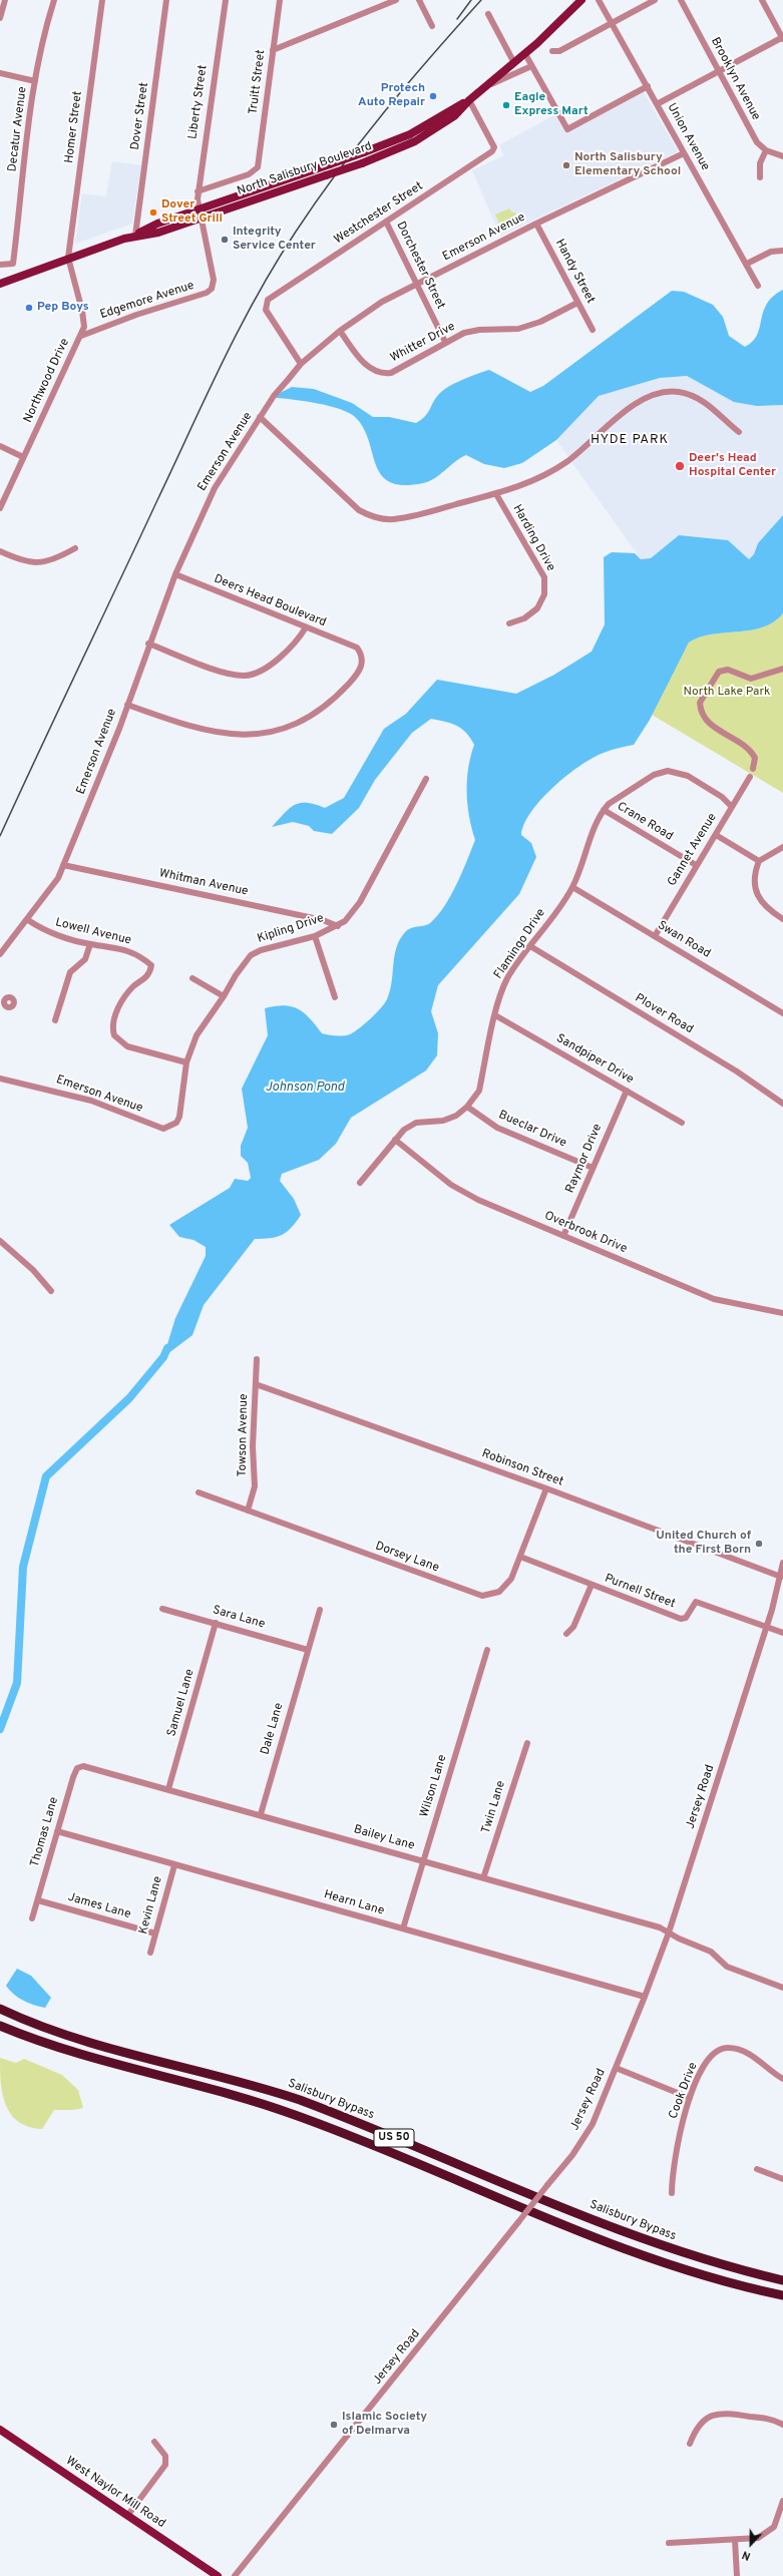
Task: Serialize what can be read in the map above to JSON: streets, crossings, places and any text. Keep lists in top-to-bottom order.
{
  "streets": {
    "highway": ["Salisbury Bypass", "US 50"],
    "main road": ["North Salisbury Boulevard", "West Naylor Mill Road"],
    "street": [
      "Brooklyn Avenue",
      "Truitt Street",
      "Liberty Street",
      "Dover Street",
      "Homer Street",
      "Decatur Avenue",
      "Union Avenue",
      "Westchester Street",
      "Emerson Avenue",
      "Dorchester Street",
      "Handy Street",
      "Edgemore Avenue",
      "Whitter Drive",
      "Northwood Drive",
      "Harding Drive",
      "Deers Head Boulevard",
      "Crane Road",
      "Gannet Avenue",
      "Whitman Avenue",
      "Kipling Drive",
      "Lowell Avenue",
      "Swan Road",
      "Flamingo Drive",
      "Plover Road",
      "Sandpiper Drive",
      "Bueclar Drive",
      "Raymor Drive",
      "Overbrook Drive",
      "Towson Avenue",
      "Robinson Street",
      "Dorsey Lane",
      "Purnell Street",
      "Sara Lane",
      "Samuel Lane",
      "Dale Lane",
      "Wilson Lane",
      "Jersey Road",
      "Twin Lane",
      "Thomas Lane",
      "Bailey Lane",
      "Hearn Lane",
      "Kevin Lane",
      "James Lane",
      "Cook Drive"
    ]
  },
  "crossings": [
    ["Truitt Street", "Liberty Street"],
    ["Liberty Street", "North Salisbury Boulevard"],
    ["Liberty Street", "Edgemore Avenue"],
    ["Dover Street", "North Salisbury Boulevard"],
    ["Homer Street", "North Salisbury Boulevard"],
    ["Homer Street", "Northwood Drive"],
    ["Union Avenue", "Emerson Avenue"],
    ["North Salisbury Boulevard", "Westchester Street"],
    ["North Salisbury Boulevard", "Edgemore Avenue"],
    ["North Salisbury Boulevard", "Northwood Drive"],
    ["Westchester Street", "Emerson Avenue"],
    ["Westchester Street", "Dorchester Street"],
    ["Emerson Avenue", "Dorchester Street"],
    ["Emerson Avenue", "Handy Street"],
    ["Emerson Avenue", "Whitter Drive"],
    ["Emerson Avenue", "Deers Head Boulevard"],
    ["Emerson Avenue", "Whitman Avenue"],
    ["Emerson Avenue", "Kipling Drive"],
    ["Emerson Avenue", "Lowell Avenue"],
    ["Dorchester Street", "Whitter Drive"],
    ["Handy Street", "Whitter Drive"],
    ["Edgemore Avenue", "Northwood Drive"],
    ["Crane Road", "Gannet Avenue"],
    ["Crane Road", "Flamingo Drive"],
    ["Gannet Avenue", "Swan Road"],
    ["Gannet Avenue", "Flamingo Drive"],
    ["Whitman Avenue", "Kipling Drive"],
    ["Kipling Drive", "Lowell Avenue"],
    ["Swan Road", "Flamingo Drive"],
    ["Flamingo Drive", "Plover Road"],
    ["Flamingo Drive", "Sandpiper Drive"],
    ["Flamingo Drive", "Bueclar Drive"],
    ["Flamingo Drive", "Overbrook Drive"],
    ["Sandpiper Drive", "Raymor Drive"],
    ["Bueclar Drive", "Raymor Drive"],
    ["Raymor Drive", "Overbrook Drive"],
    ["Towson Avenue", "Robinson Street"],
    ["Towson Avenue", "Dorsey Lane"],
    ["Robinson Street", "Dorsey Lane"],
    ["Robinson Street", "Jersey Road"],
    ["Dorsey Lane", "Purnell Street"],
    ["Purnell Street", "Jersey Road"],
    ["Sara Lane", "Samuel Lane"],
    ["Sara Lane", "Dale Lane"],
    ["Samuel Lane", "Bailey Lane"],
    ["Dale Lane", "Bailey Lane"],
    ["Wilson Lane", "Bailey Lane"],
    ["Wilson Lane", "Hearn Lane"],
    ["Jersey Road", "Bailey Lane"],
    ["Jersey Road", "Hearn Lane"],
    ["Twin Lane", "Bailey Lane"],
    ["Thomas Lane", "Bailey Lane"],
    ["Thomas Lane", "Hearn Lane"],
    ["Thomas Lane", "James Lane"],
    ["Hearn Lane", "Kevin Lane"],
    ["Kevin Lane", "James Lane"]
  ],
  "districts": ["HYDE PARK"],
  "water": ["Johnson Pond"],
  "parks": ["North Lake Park"],
  "places": [
    "Protech Auto Repair",
    "Eagle Express Mart",
    "North Salisbury Elementary School",
    "Dover Street Grill",
    "Integrity Service Center",
    "Pep Boys",
    "Deer's Head Hospital Center",
    "United Church of the First Born",
    "Islamic Society of Delmarva"
  ],
  "north": "bottom"
}
